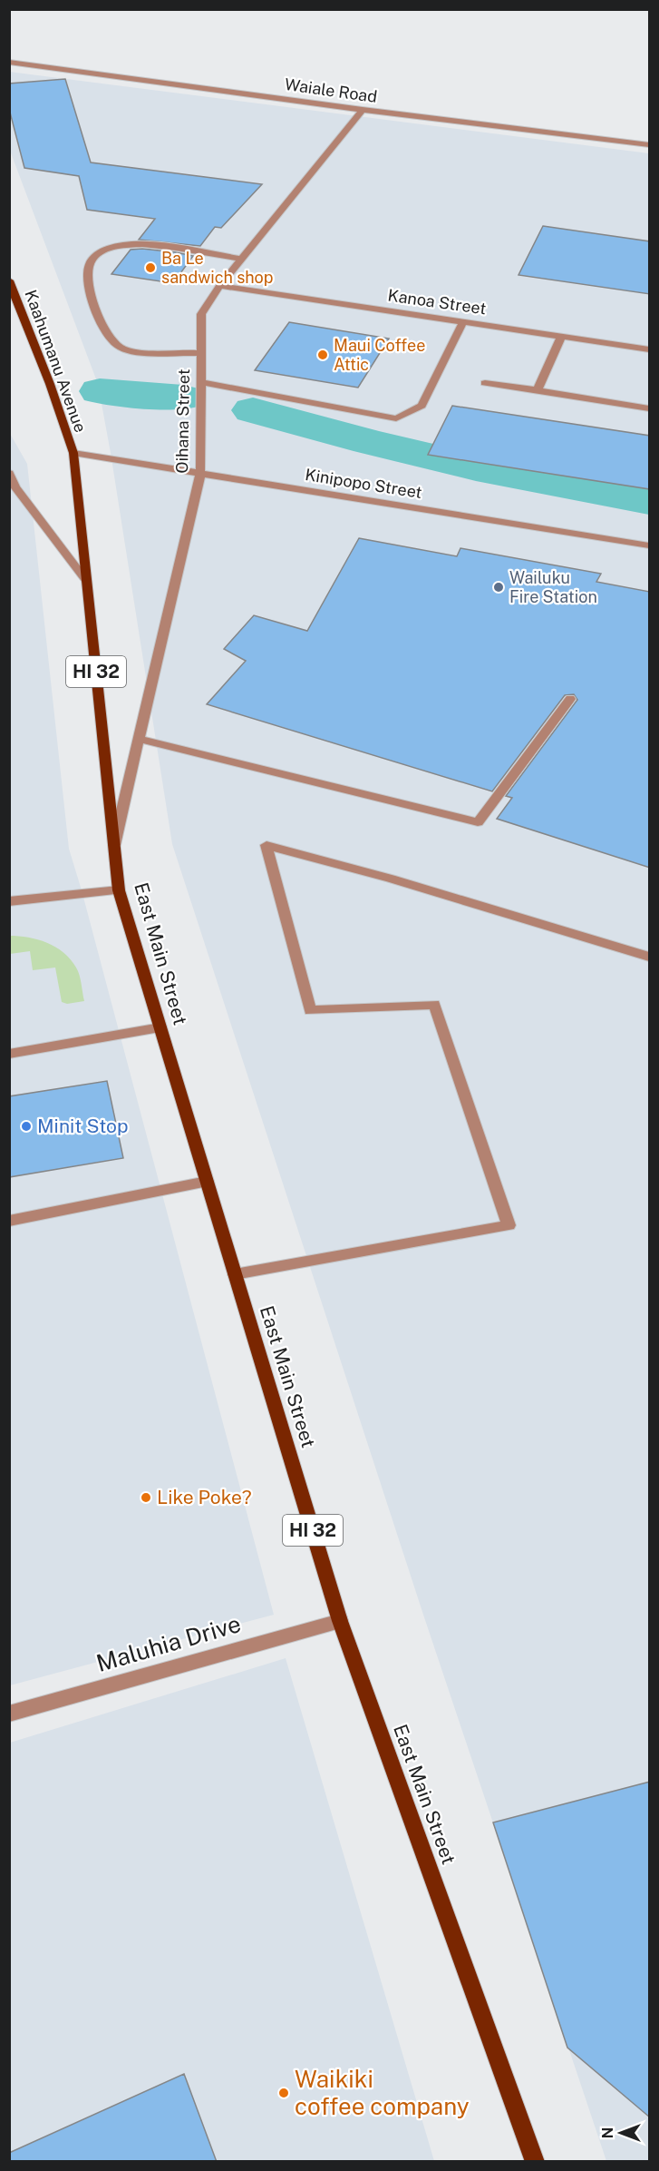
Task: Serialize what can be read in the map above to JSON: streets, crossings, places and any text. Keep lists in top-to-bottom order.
{
  "streets": {
    "main road": ["Kaahumanu Avenue", "HI 32", "East Main Street"],
    "street": [
      "Waiale Road",
      "Kanoa Street",
      "Oihana Street",
      "Kinipopo Street",
      "Maluhia Drive"
    ]
  },
  "crossings": [
    ["Waiale Road", "Oihana Street"],
    ["Kanoa Street", "Oihana Street"],
    ["Kaahumanu Avenue", "Kinipopo Street"],
    ["Kaahumanu Avenue", "East Main Street"],
    ["Oihana Street", "Kinipopo Street"],
    ["Oihana Street", "East Main Street"],
    ["Kinipopo Street", "East Main Street"],
    ["East Main Street", "Maluhia Drive"]
  ],
  "places": [
    "Ba Le sandwich shop",
    "Maui Coffee Attic",
    "Wailuku Fire Station",
    "Minit Stop",
    "Like Poke?",
    "Waikiki coffee company"
  ],
  "north": "left"
}
